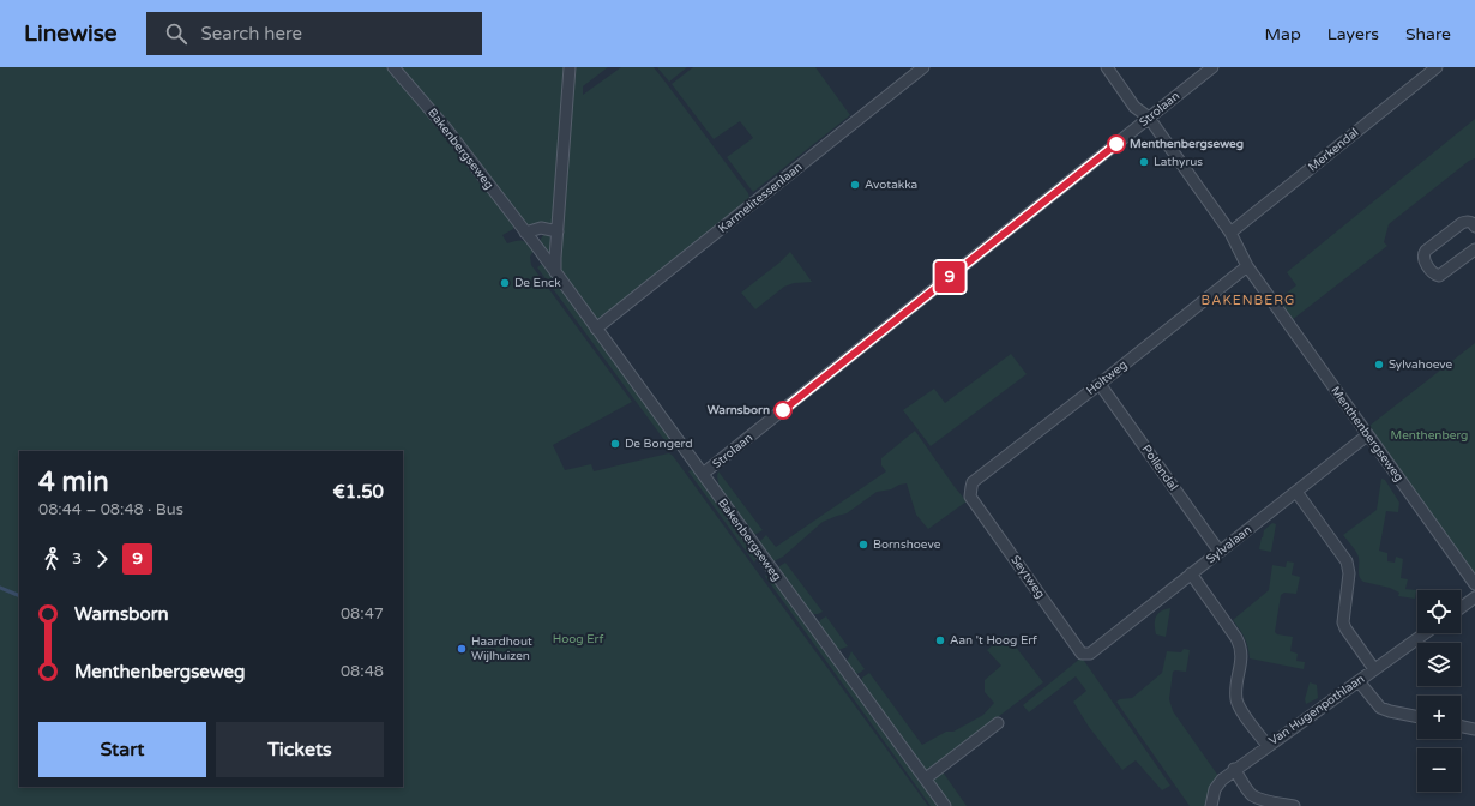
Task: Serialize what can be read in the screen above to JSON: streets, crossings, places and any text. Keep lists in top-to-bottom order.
{
  "streets": {
    "street": [
      "Strolaan",
      "Bakenbergseweg",
      "Merkendal",
      "Karmelitessenlaan",
      "Holtweg",
      "Menthenbergseweg",
      "Pollendal",
      "Sylvalaan",
      "Seytweg",
      "Van Hugenpothlaan"
    ]
  },
  "crossings": [
    ["Strolaan", "Bakenbergseweg"],
    ["Strolaan", "Menthenbergseweg"],
    ["Bakenbergseweg", "Karmelitessenlaan"],
    ["Merkendal", "Menthenbergseweg"],
    ["Holtweg", "Menthenbergseweg"],
    ["Holtweg", "Pollendal"],
    ["Holtweg", "Seytweg"],
    ["Menthenbergseweg", "Sylvalaan"],
    ["Pollendal", "Sylvalaan"],
    ["Sylvalaan", "Seytweg"]
  ],
  "districts": ["BAKENBERG"],
  "parks": ["Menthenberg", "Hoog Erf"],
  "places": [
    "Menthenbergseweg",
    "Lathyrus",
    "Avotakka",
    "De Enck",
    "Sylvahoeve",
    "Warnsborn",
    "De Bongerd",
    "Bornshoeve",
    "Aan 't Hoog Erf",
    "Haardhout Wijlhuizen"
  ],
  "lines": ["bus line 9"],
  "page": {
    "header": "Linewise",
    "search": "Search here",
    "nav": ["Map", "Layers", "Share"],
    "on_map": "9",
    "heading": ["4 min", "08:44 – 08:48 · Bus", "€1.50"],
    "legs": ["3", "9"],
    "list": [
      {
        "name": "Warnsborn",
        "value": "08:47"
      },
      {
        "name": "Menthenbergseweg",
        "value": "08:48"
      }
    ],
    "map_buttons": ["+", "−"],
    "buttons": ["Start", "Tickets"]
  }
}
